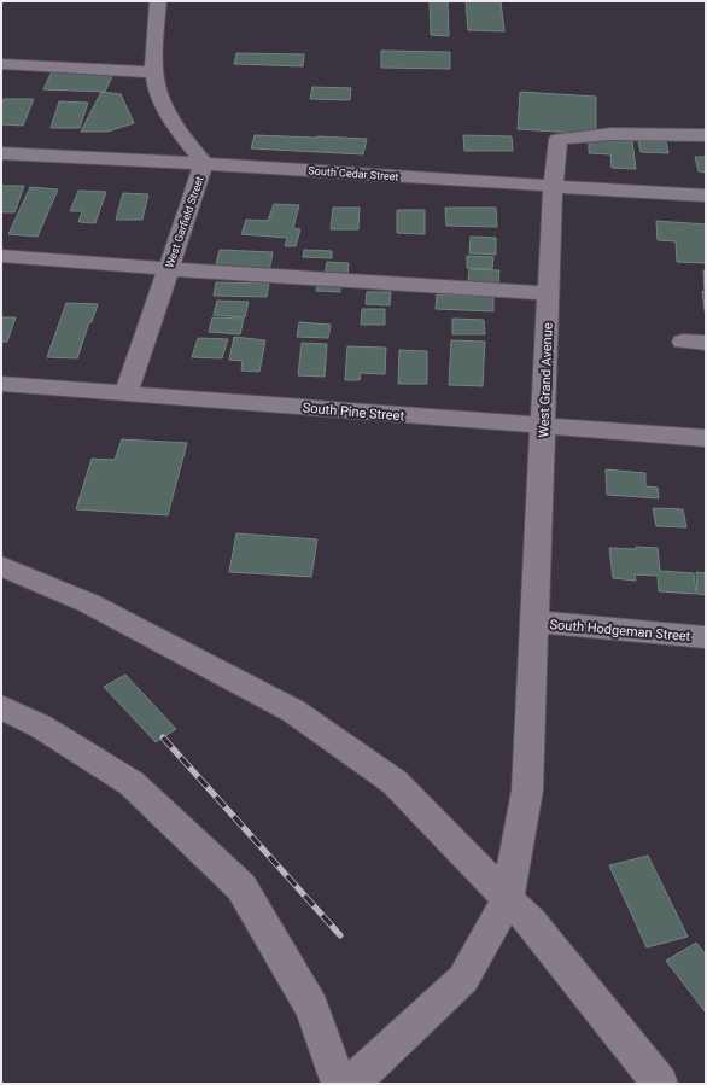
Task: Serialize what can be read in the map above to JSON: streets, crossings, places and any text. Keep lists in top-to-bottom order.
{
  "streets": {
    "street": [
      "South Cedar Street",
      "West Garfield Street",
      "West Grand Avenue",
      "South Pine Street",
      "South Hodgeman Street"
    ]
  },
  "crossings": [
    ["South Cedar Street", "West Garfield Street"],
    ["South Cedar Street", "West Grand Avenue"],
    ["West Garfield Street", "South Pine Street"],
    ["West Grand Avenue", "South Pine Street"],
    ["West Grand Avenue", "South Hodgeman Street"]
  ]
}
